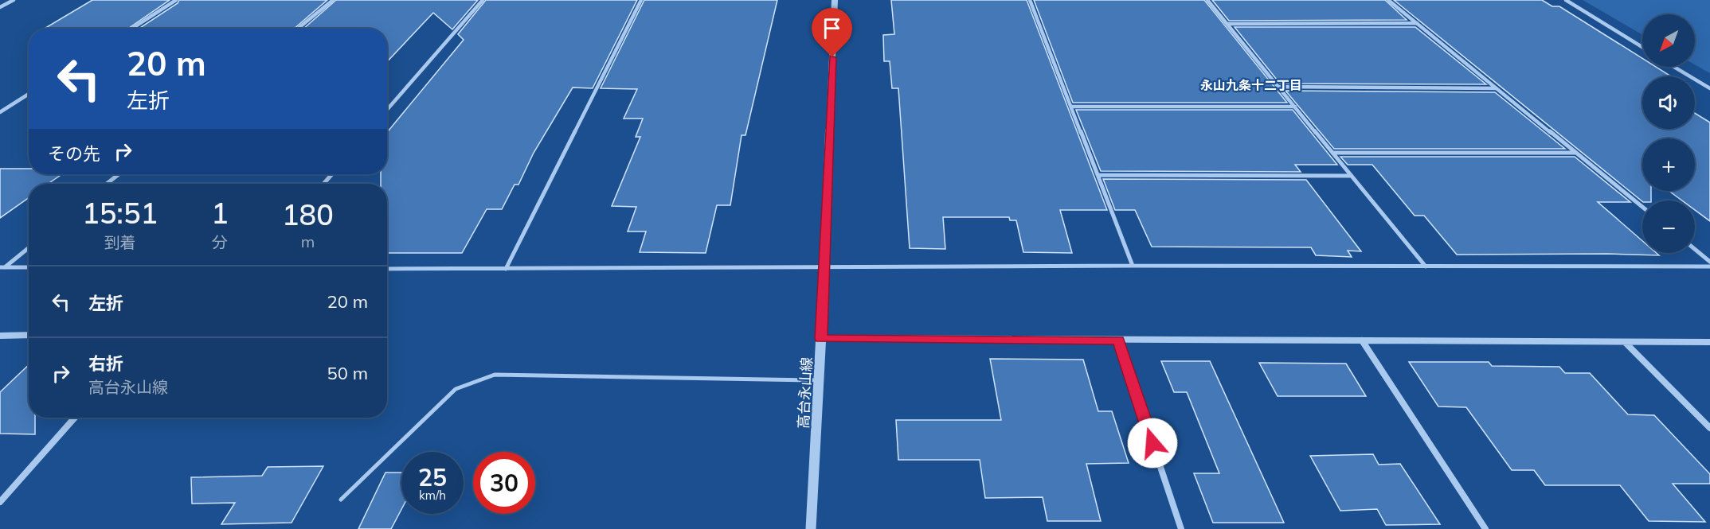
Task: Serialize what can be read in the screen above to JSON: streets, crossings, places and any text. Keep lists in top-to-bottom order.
{
  "streets": {
    "street": ["高台永山線"]
  },
  "districts": ["永山九条十二丁目"],
  "north": "bottom left",
  "page": {
    "map_buttons": ["+", "−"],
    "turn": ["20 m", "左折"],
    "then": "その先",
    "eta": [
      "15:51",
      "到着",
      "1",
      "分",
      "180",
      "m"
    ],
    "list": [
      {
        "name": "左折",
        "value": "20 m"
      },
      {
        "name": "右折",
        "note": "高台永山線",
        "value": "50 m"
      }
    ],
    "speed": "25 km/h",
    "limit": "30"
  }
}
